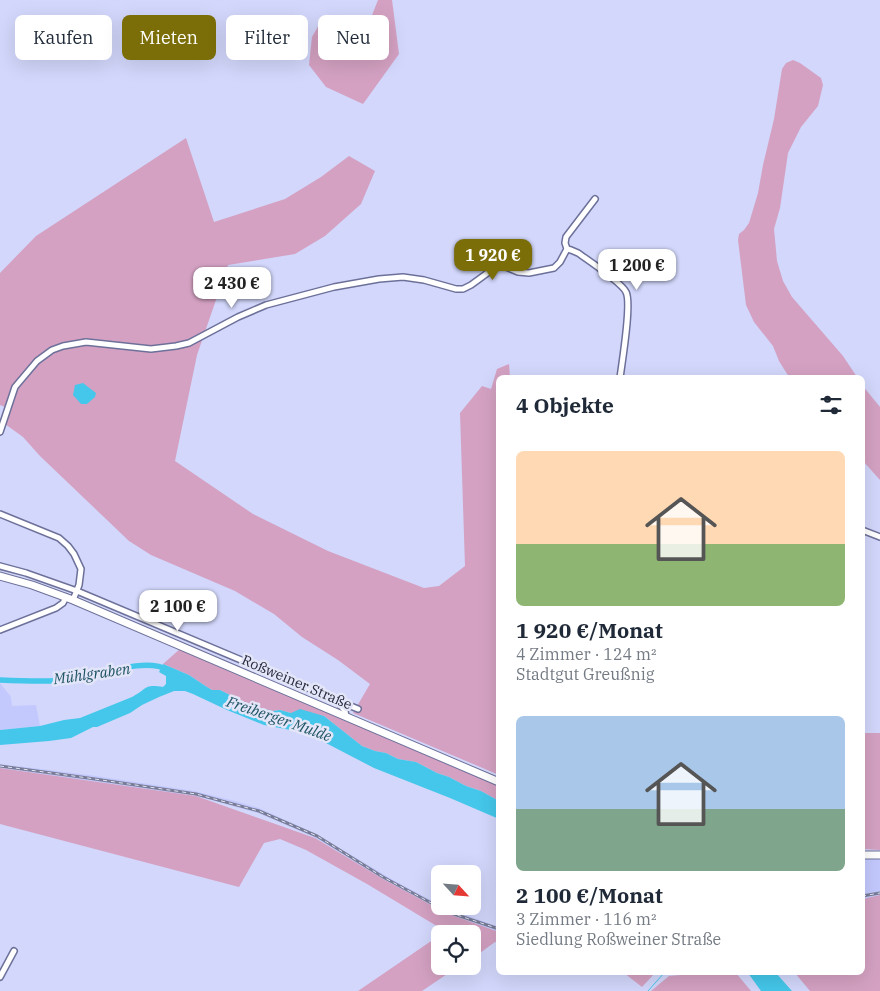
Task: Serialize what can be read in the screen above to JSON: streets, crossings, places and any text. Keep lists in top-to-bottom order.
{
  "streets": {
    "main road": ["Roßweiner Straße"]
  },
  "water": ["Mühlgraben", "Freiberger Mulde"],
  "north": "bottom right",
  "page": {
    "chip": [
      "Kaufen",
      "Mieten",
      "Filter",
      "Neu"
    ],
    "price": [
      "1 920 €",
      "1 200 €",
      "2 430 €",
      "2 100 €"
    ],
    "heading": "4 Objekte",
    "list": [
      {
        "name": "1 920 €/Monat",
        "note": "4 Zimmer · 124 m² · Stadtgut Greußnig"
      },
      {
        "name": "2 100 €/Monat",
        "note": "3 Zimmer · 116 m² · Siedlung Roßweiner Straße"
      }
    ]
  }
}
